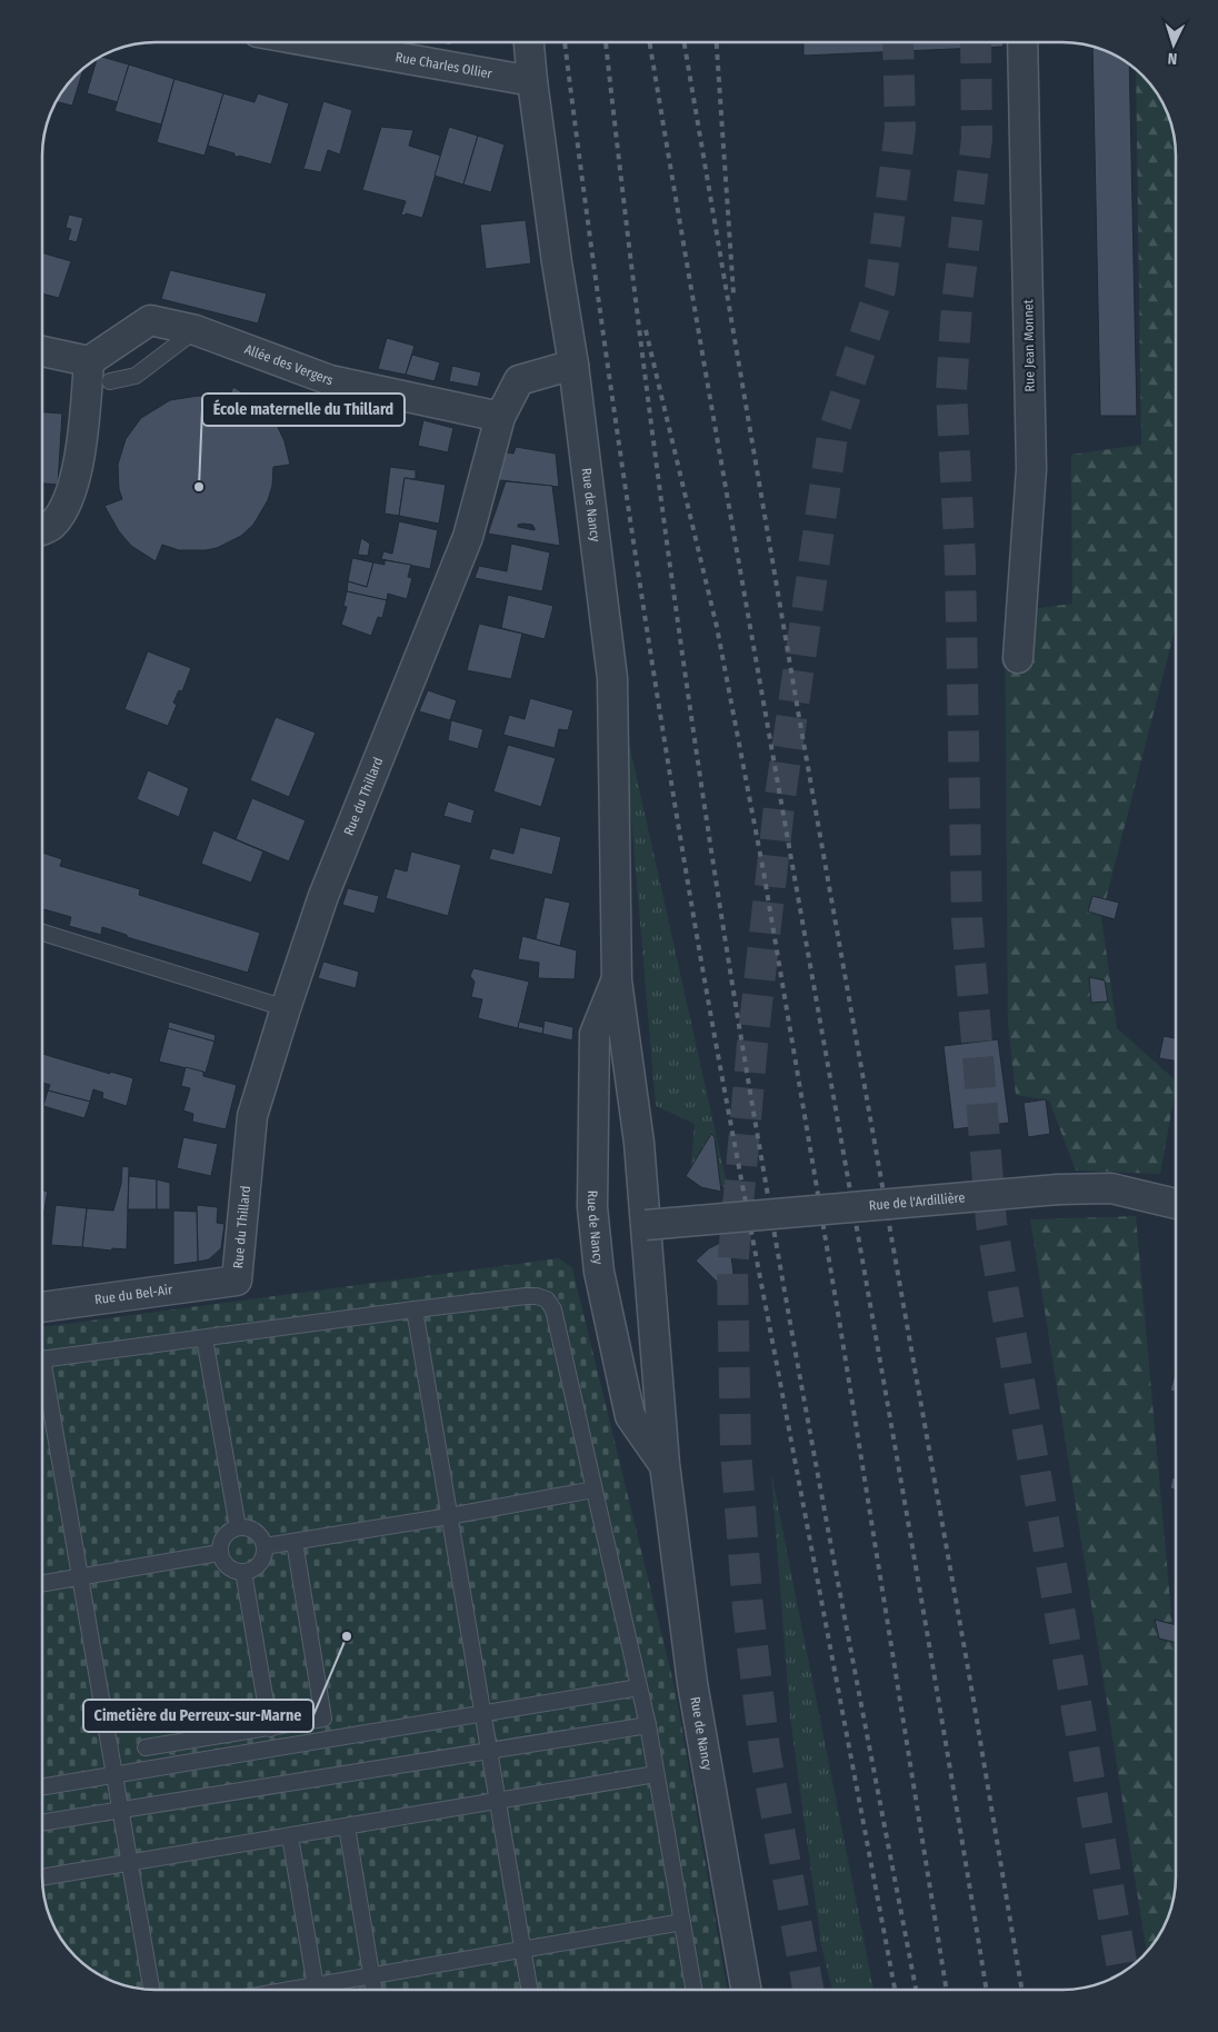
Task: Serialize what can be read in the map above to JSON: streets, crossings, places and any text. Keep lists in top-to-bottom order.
{
  "streets": {
    "street": [
      "Rue Charles Ollier",
      "Rue Jean Monnet",
      "Allée des Vergers",
      "Rue de Nancy",
      "Rue du Thillard",
      "Rue de l'Ardillière",
      "Rue du Bel-Air"
    ]
  },
  "crossings": [
    ["Rue Charles Ollier", "Rue de Nancy"],
    ["Allée des Vergers", "Rue du Thillard"],
    ["Rue de Nancy", "Rue du Thillard"],
    ["Rue de Nancy", "Rue de l'Ardillière"],
    ["Rue du Thillard", "Rue du Bel-Air"]
  ],
  "places": ["École maternelle du Thillard", "Cimetière du Perreux-sur-Marne"],
  "north": "bottom"
}
